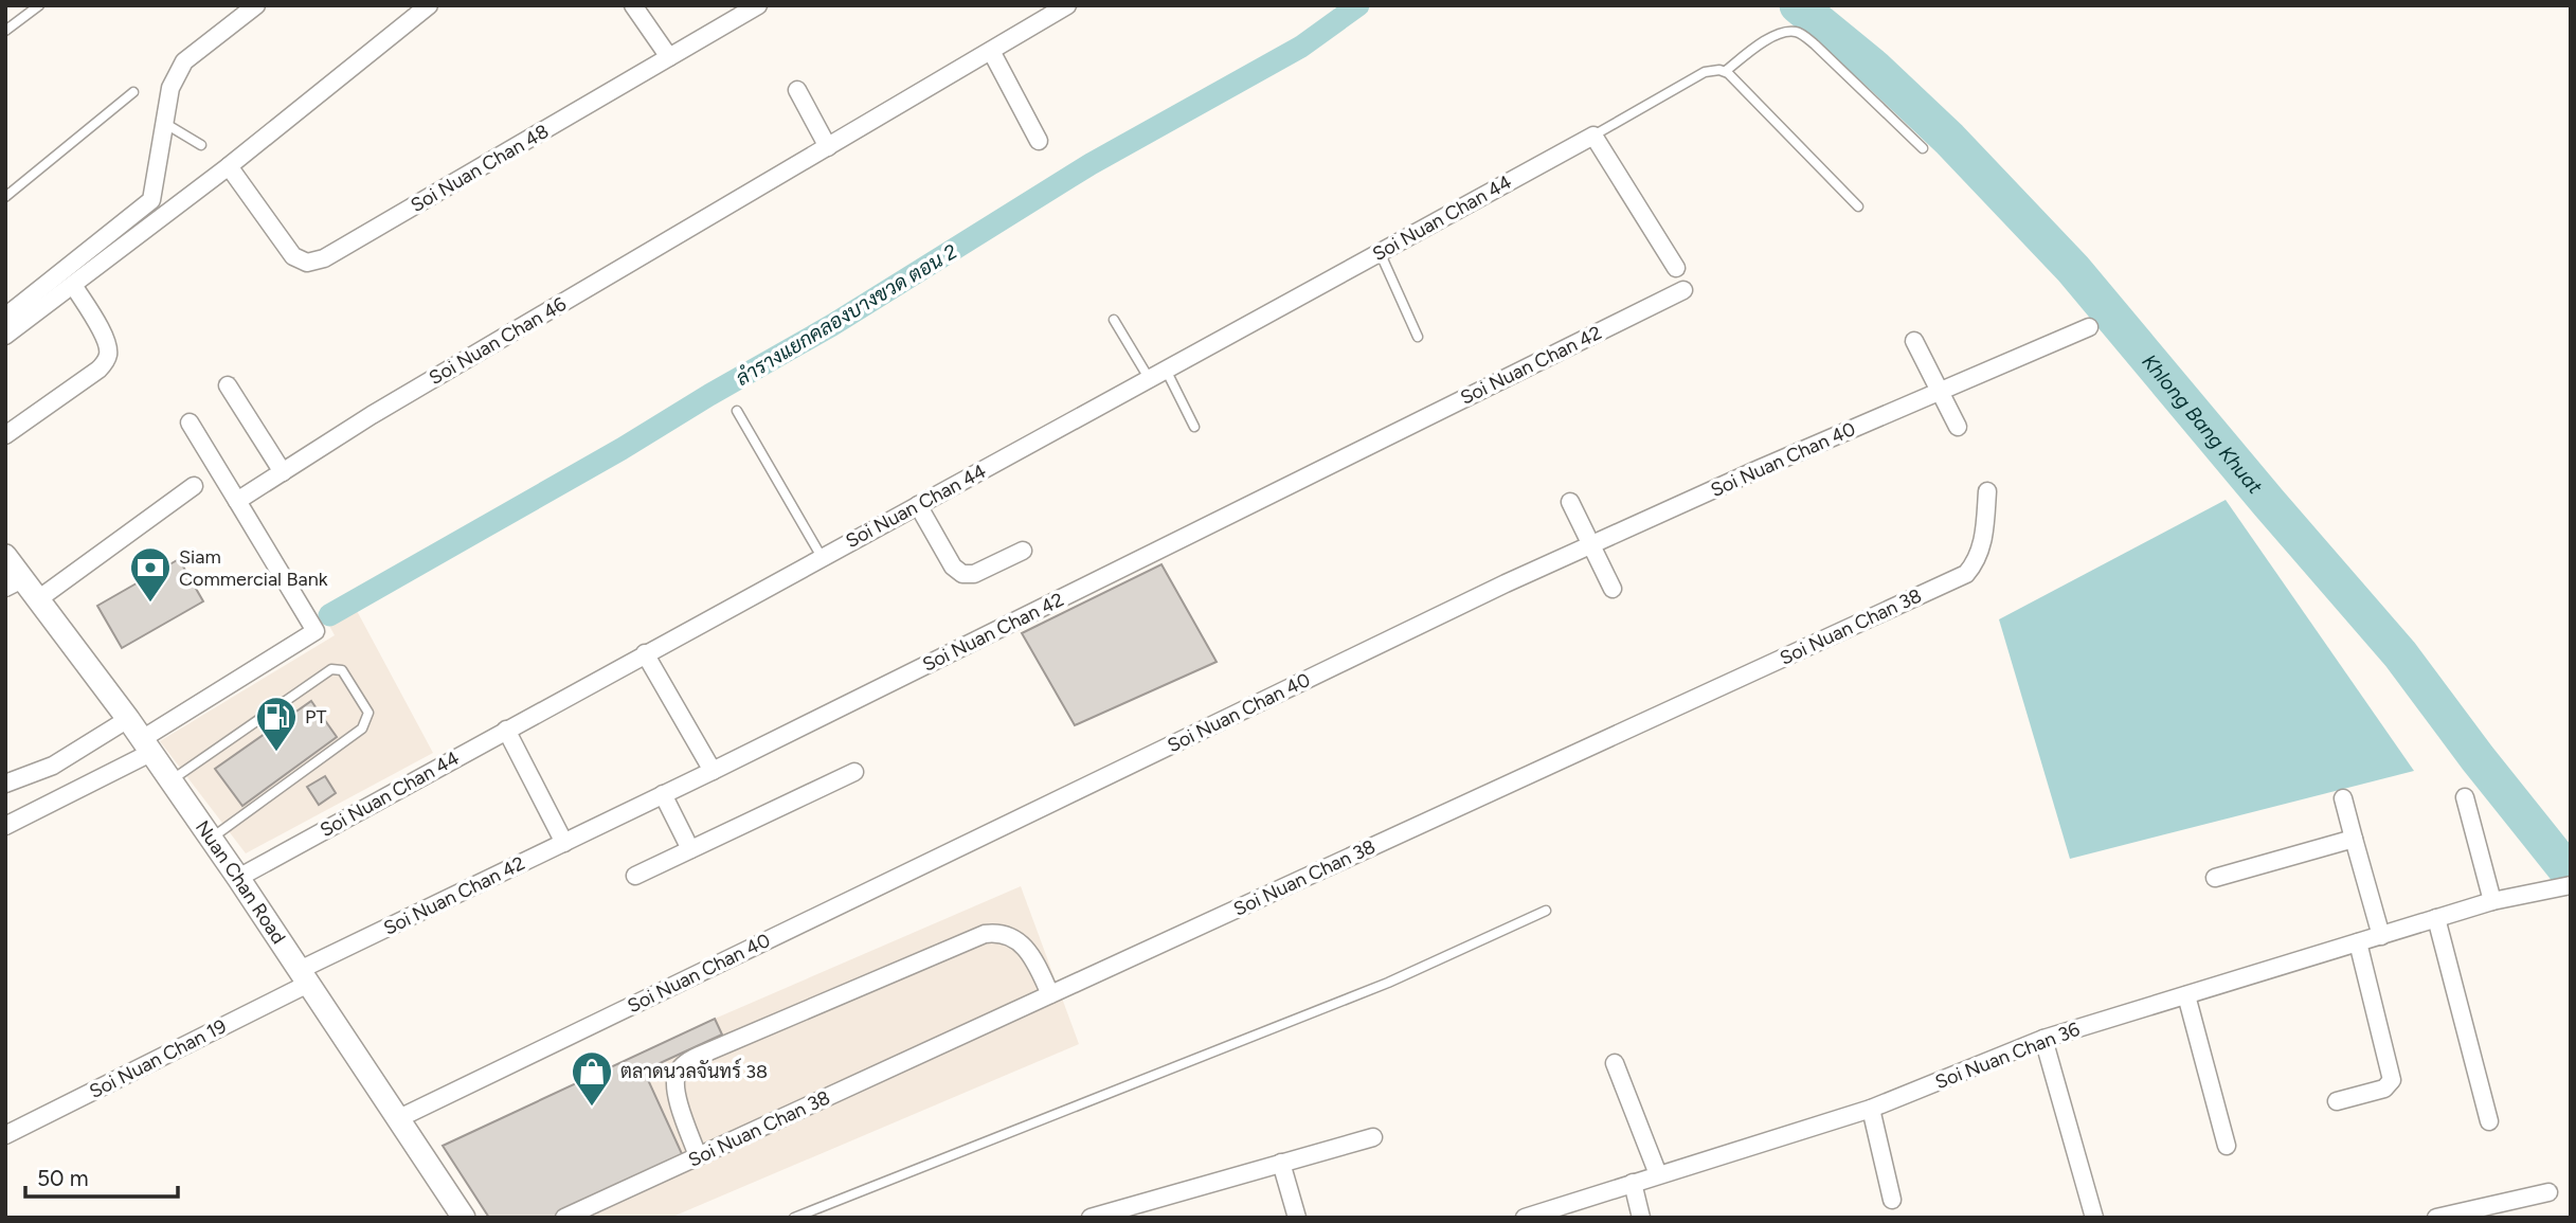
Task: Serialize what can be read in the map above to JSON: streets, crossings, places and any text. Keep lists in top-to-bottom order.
{
  "streets": {
    "main road": ["Nuan Chan Road"],
    "street": [
      "Soi Nuan Chan 48",
      "Soi Nuan Chan 44",
      "Soi Nuan Chan 46",
      "Soi Nuan Chan 42",
      "Soi Nuan Chan 40",
      "Soi Nuan Chan 38",
      "Soi Nuan Chan 36",
      "Soi Nuan Chan 19"
    ]
  },
  "crossings": [
    ["Soi Nuan Chan 44", "Nuan Chan Road"],
    ["Soi Nuan Chan 42", "Nuan Chan Road"],
    ["Soi Nuan Chan 42", "Soi Nuan Chan 19"],
    ["Soi Nuan Chan 40", "Nuan Chan Road"],
    ["Nuan Chan Road", "Soi Nuan Chan 19"]
  ],
  "water": ["ลำรางแยกคลองบางขวด ตอน 2", "Khlong Bang Khuat"],
  "places": {
    "bank": ["Siam Commercial Bank"],
    "fuel station": ["PT"],
    "shop": ["ตลาดนวลจันทร์ 38"]
  },
  "scale_bar": "50 m"
}
